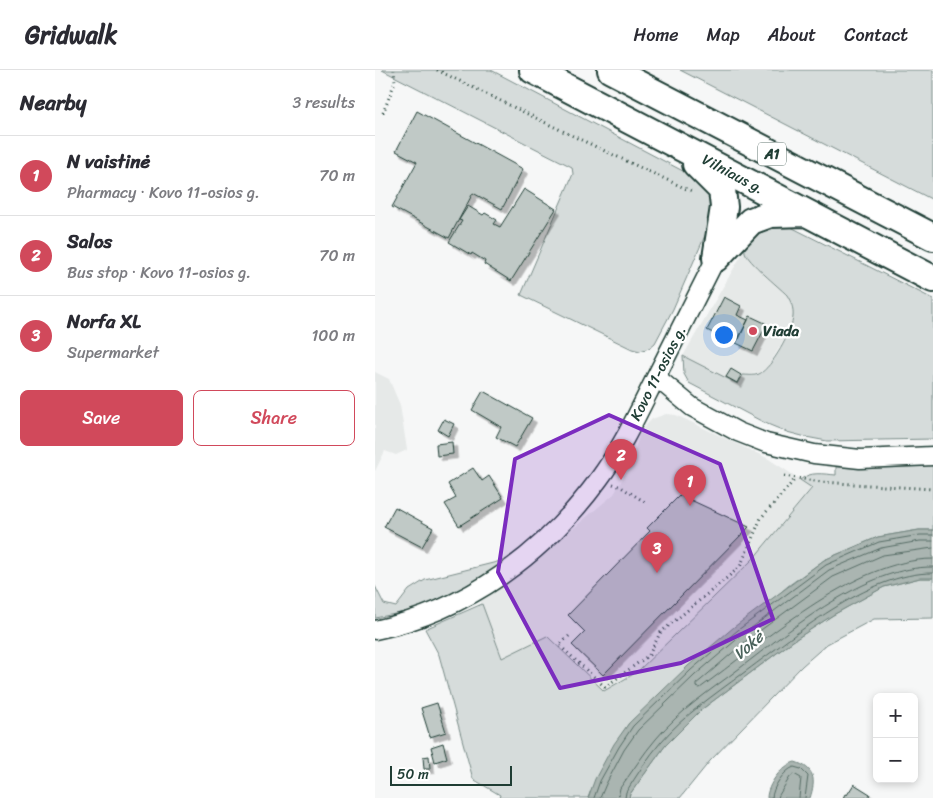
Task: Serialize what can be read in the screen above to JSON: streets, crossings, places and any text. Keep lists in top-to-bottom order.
{
  "streets": {
    "highway": ["A1", "Vilniaus g."],
    "street": ["Kovo 11-osios g."]
  },
  "water": ["Vokė"],
  "places": ["Viada"],
  "scale_bar": "50 m",
  "page": {
    "header": "Gridwalk",
    "nav": [
      "Home",
      "Map",
      "About",
      "Contact"
    ],
    "heading": ["Nearby", "3 results"],
    "list": [
      {
        "mark": "1",
        "name": "N vaistinė",
        "note": "Pharmacy · Kovo 11-osios g.",
        "value": "70 m"
      },
      {
        "mark": "2",
        "name": "Salos",
        "note": "Bus stop · Kovo 11-osios g.",
        "value": "70 m"
      },
      {
        "mark": "3",
        "name": "Norfa XL",
        "note": "Supermarket",
        "value": "100 m"
      }
    ],
    "buttons": ["Save", "Share"],
    "pins": ["2", "1", "3"],
    "map_buttons": ["+", "−"],
    "scale": "50 m"
  }
}
